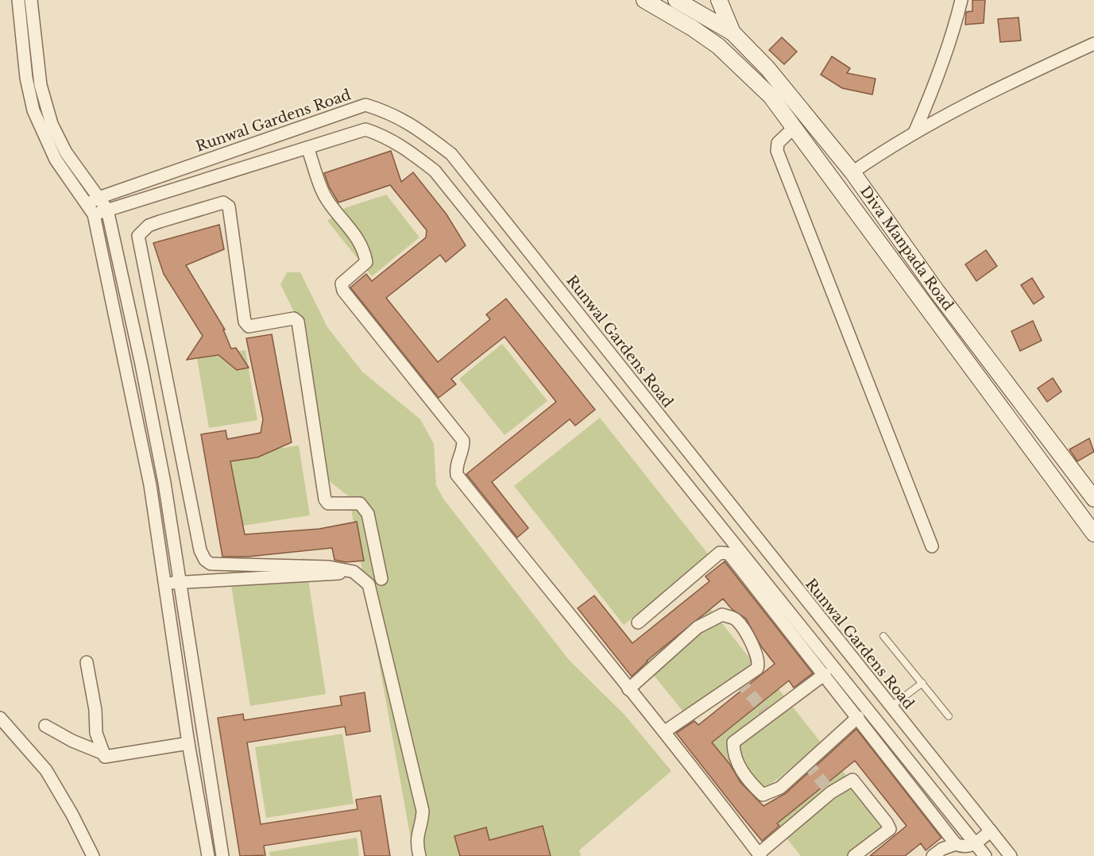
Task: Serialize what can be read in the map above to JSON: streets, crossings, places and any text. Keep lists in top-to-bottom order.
{
  "streets": {
    "street": ["Runwal Gardens Road", "Diva Manpada Road"]
  }
}
